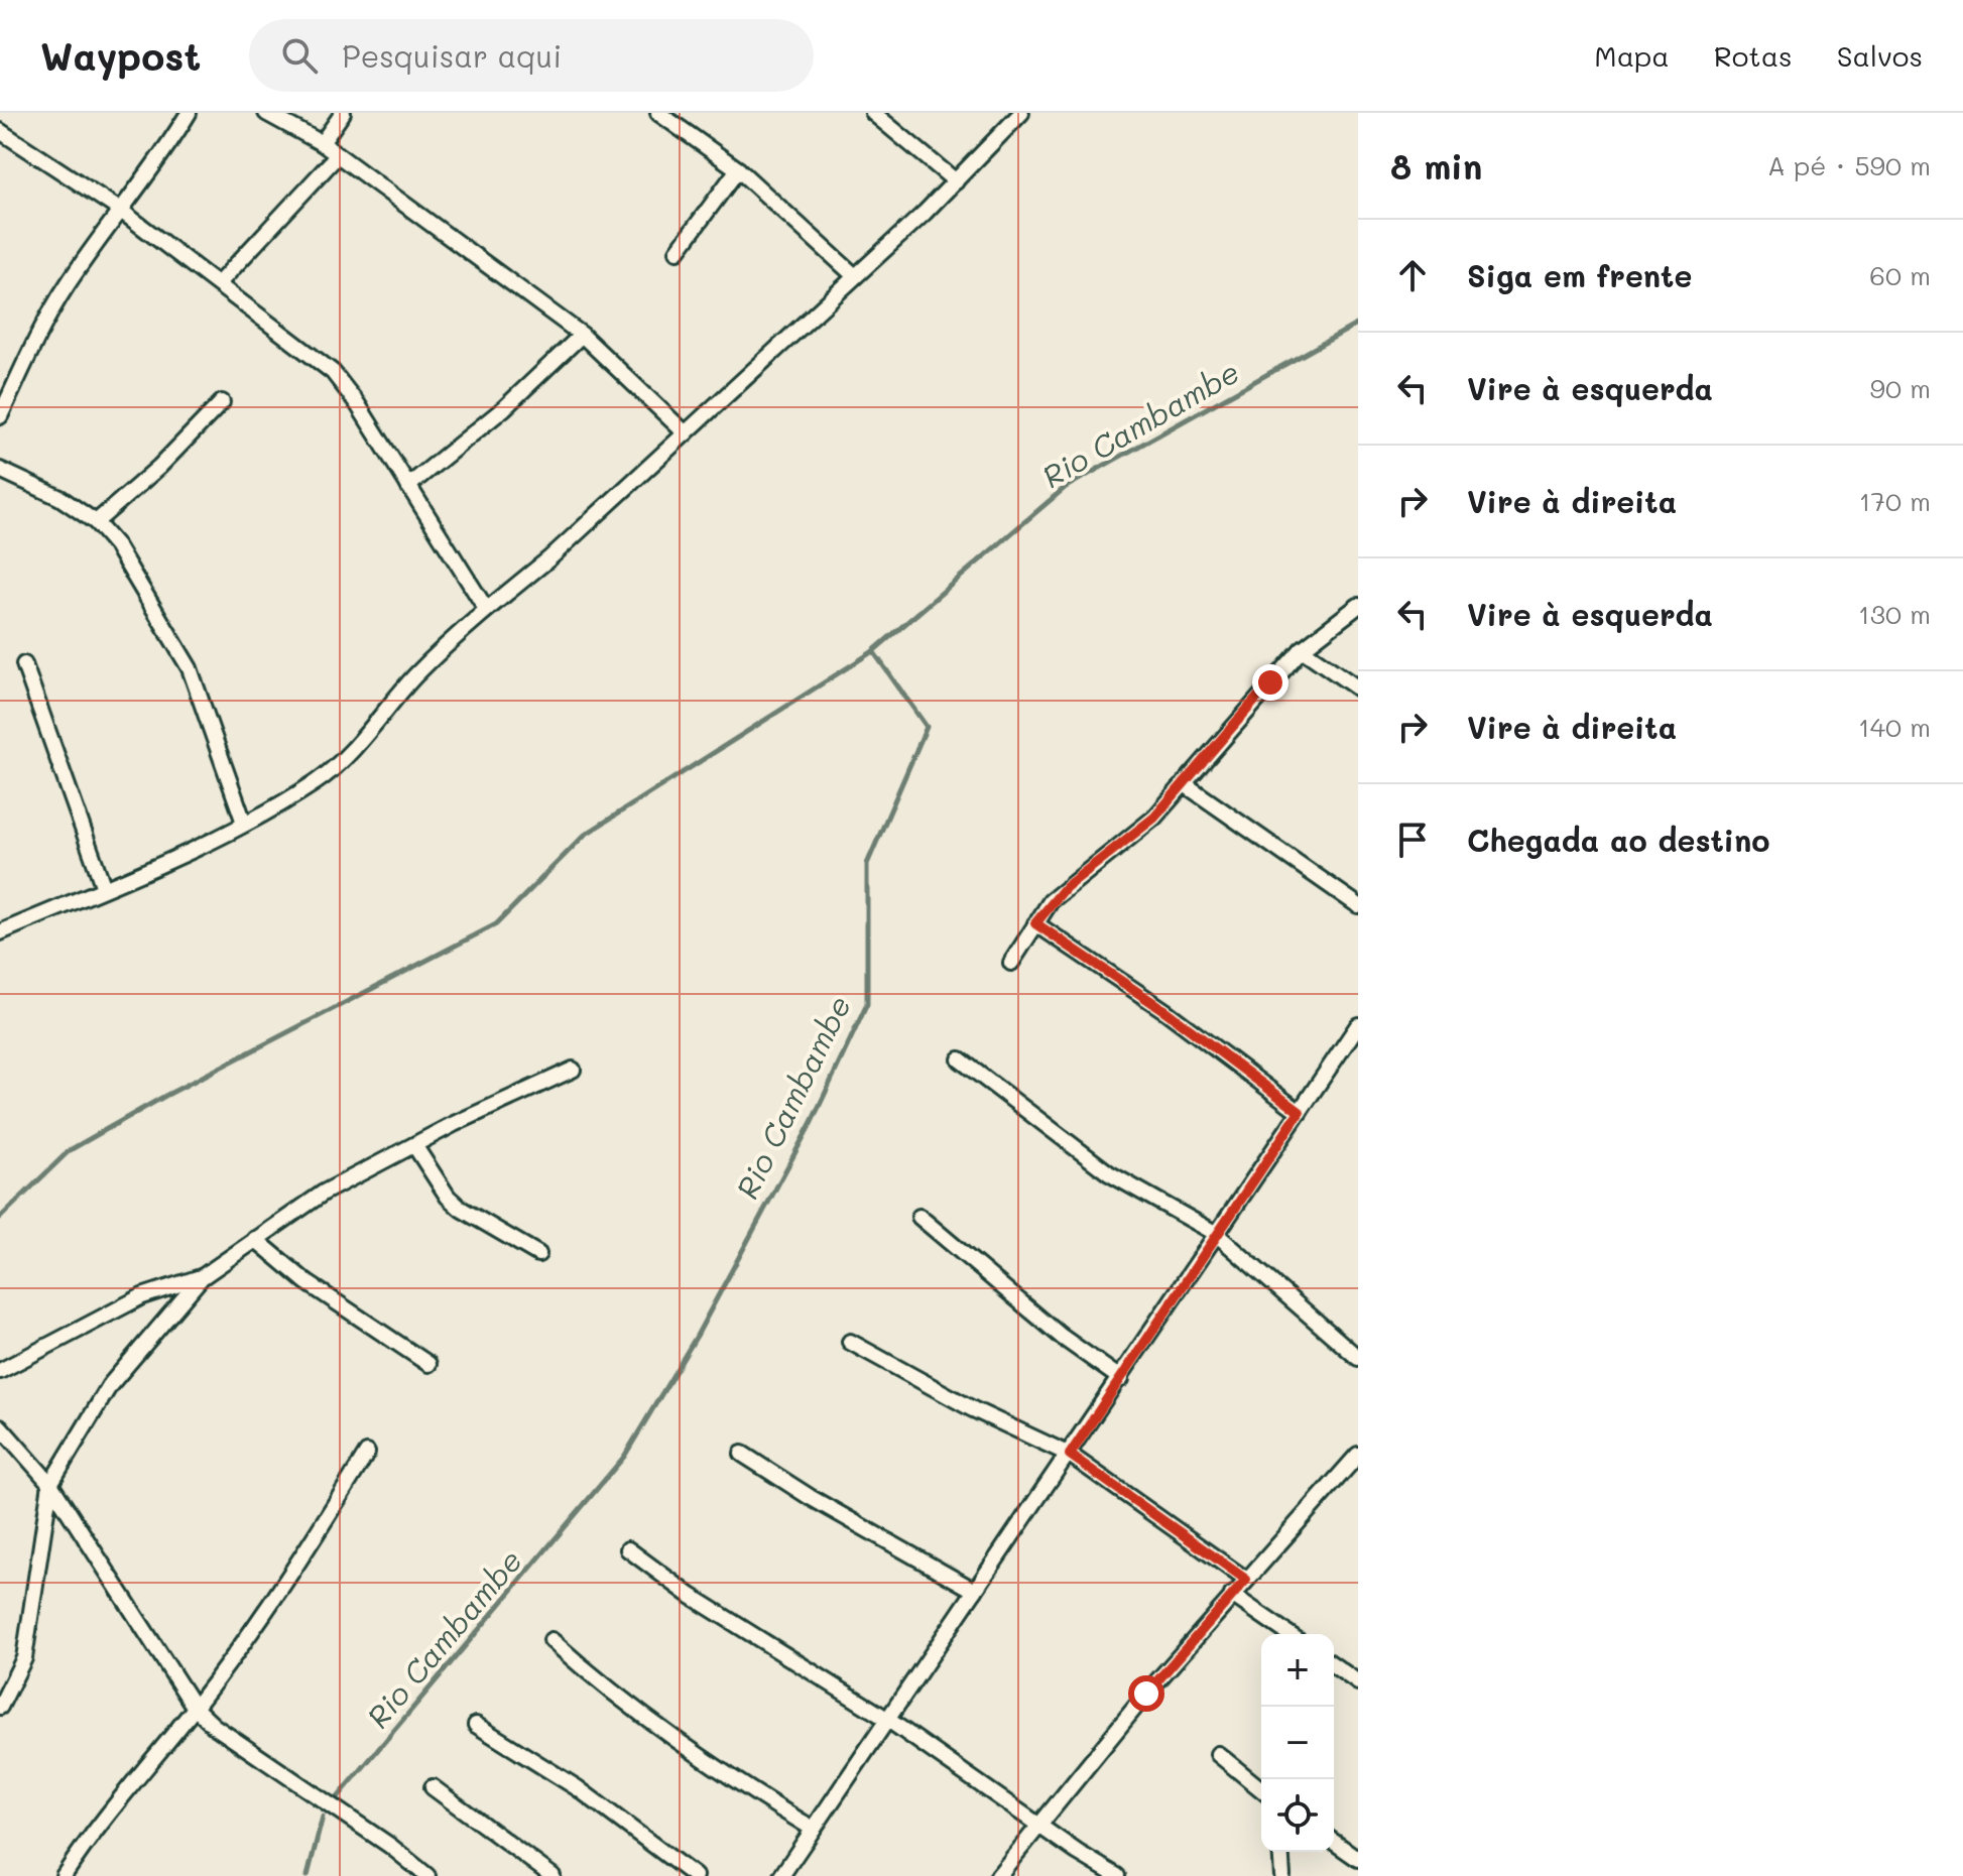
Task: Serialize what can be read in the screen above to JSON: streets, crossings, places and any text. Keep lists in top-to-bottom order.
{
  "water": ["Rio Cambambe"],
  "page": {
    "header": "Waypost",
    "search": "Pesquisar aqui",
    "nav": ["Mapa", "Rotas", "Salvos"],
    "heading": ["8 min", "A pé · 590 m"],
    "list": [
      ["Siga em frente", "60 m"],
      ["Vire à esquerda", "90 m"],
      ["Vire à direita", "170 m"],
      ["Vire à esquerda", "130 m"],
      ["Vire à direita", "140 m"],
      "Chegada ao destino"
    ],
    "map_buttons": ["+", "−"]
  }
}
